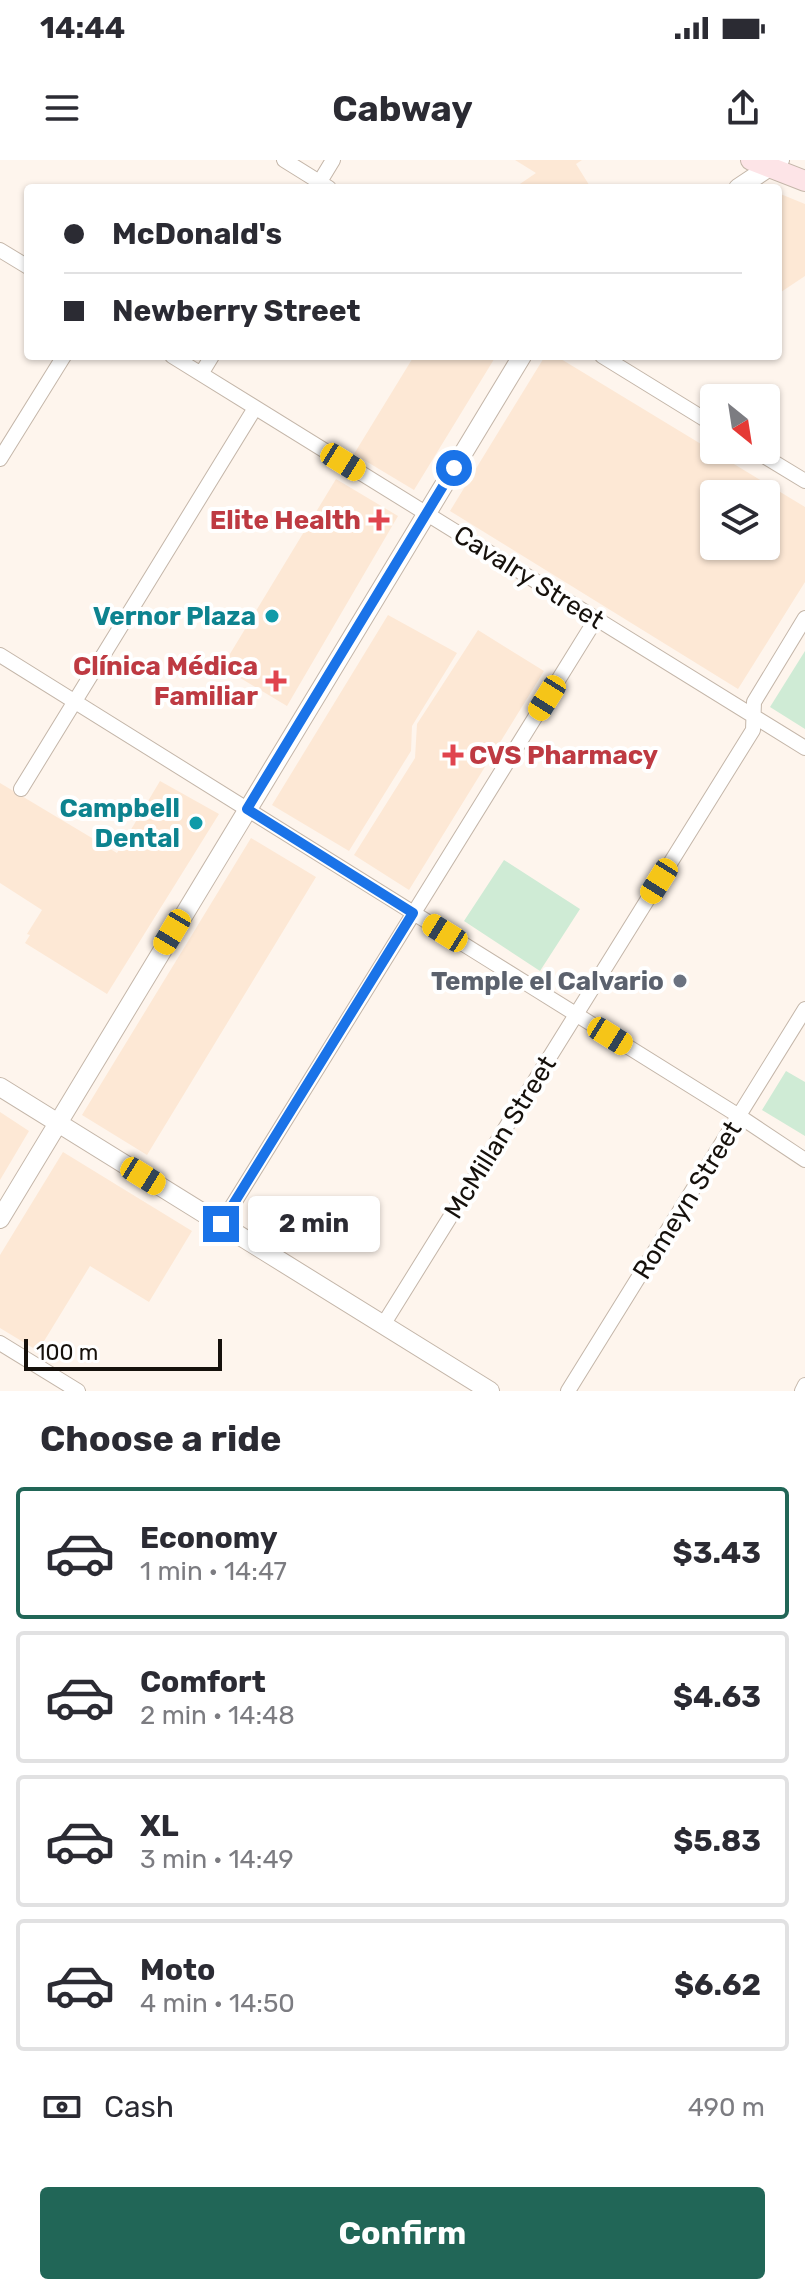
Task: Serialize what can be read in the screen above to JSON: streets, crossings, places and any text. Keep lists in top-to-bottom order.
{
  "streets": {
    "street": ["Cavalry Street", "McMillan Street", "Romeyn Street"]
  },
  "crossings": [
    ["Cavalry Street", "McMillan Street"]
  ],
  "places": {
    "health": ["Elite Health", "Clínica Médica Familiar", "CVS Pharmacy"],
    "other": ["Vernor Plaza", "Campbell Dental", "Temple el Calvario"]
  },
  "scale_bar": "100 m",
  "north": "bottom right",
  "page": {
    "status": "14:44",
    "header": "Cabway",
    "banner": ["McDonald's", "Newberry Street"],
    "bubble": "2 min",
    "scale": "100 m",
    "heading": "Choose a ride",
    "list": [
      {
        "name": "Economy",
        "note": "1 min · 14:47",
        "value": "$3.43"
      },
      {
        "name": "Comfort",
        "note": "2 min · 14:48",
        "value": "$4.63"
      },
      {
        "name": "XL",
        "note": "3 min · 14:49",
        "value": "$5.83"
      },
      {
        "name": "Moto",
        "note": "4 min · 14:50",
        "value": "$6.62"
      }
    ],
    "pay": ["Cash", "490 m"],
    "buttons": "Confirm"
  }
}
